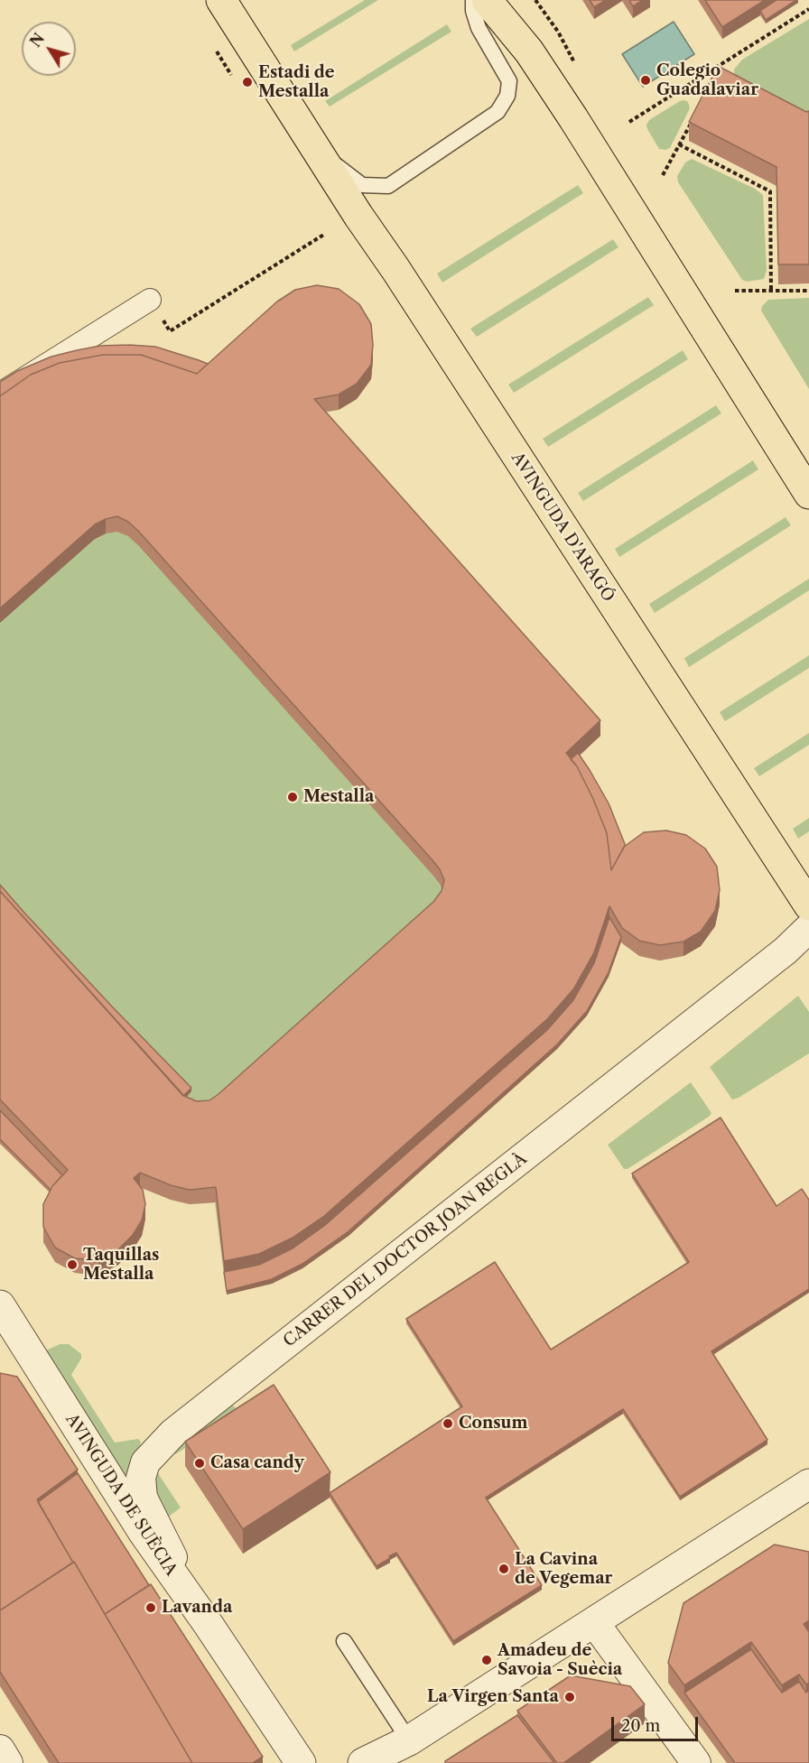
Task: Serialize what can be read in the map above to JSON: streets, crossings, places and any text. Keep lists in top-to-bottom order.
{
  "streets": {
    "main road": ["AVINGUDA D'ARAGÓ"],
    "street": ["CARRER DEL DOCTOR JOAN REGLÀ", "AVINGUDA DE SUÈCIA"]
  },
  "crossings": [
    ["CARRER DEL DOCTOR JOAN REGLÀ", "AVINGUDA DE SUÈCIA"]
  ],
  "places": [
    "Colegio Guadalaviar",
    "Estadi de Mestalla",
    "Mestalla",
    "Taquillas Mestalla",
    "Consum",
    "Casa candy",
    "La Cavina de Vegemar",
    "Lavanda",
    "Amadeu de Savoia - Suècia",
    "La Virgen Santa"
  ],
  "scale_bar": "20 m",
  "north": "top left"
}
